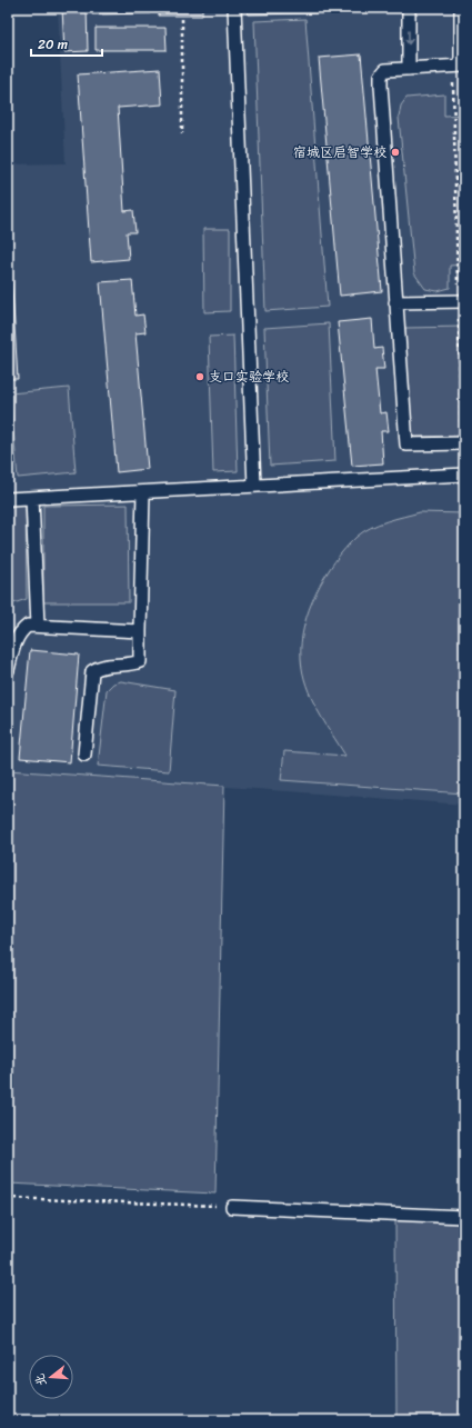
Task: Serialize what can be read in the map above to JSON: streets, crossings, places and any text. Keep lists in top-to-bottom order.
{
  "places": ["宿城区启智学校", "支口实验学校"],
  "scale_bar": "20 m",
  "north": "left"
}
